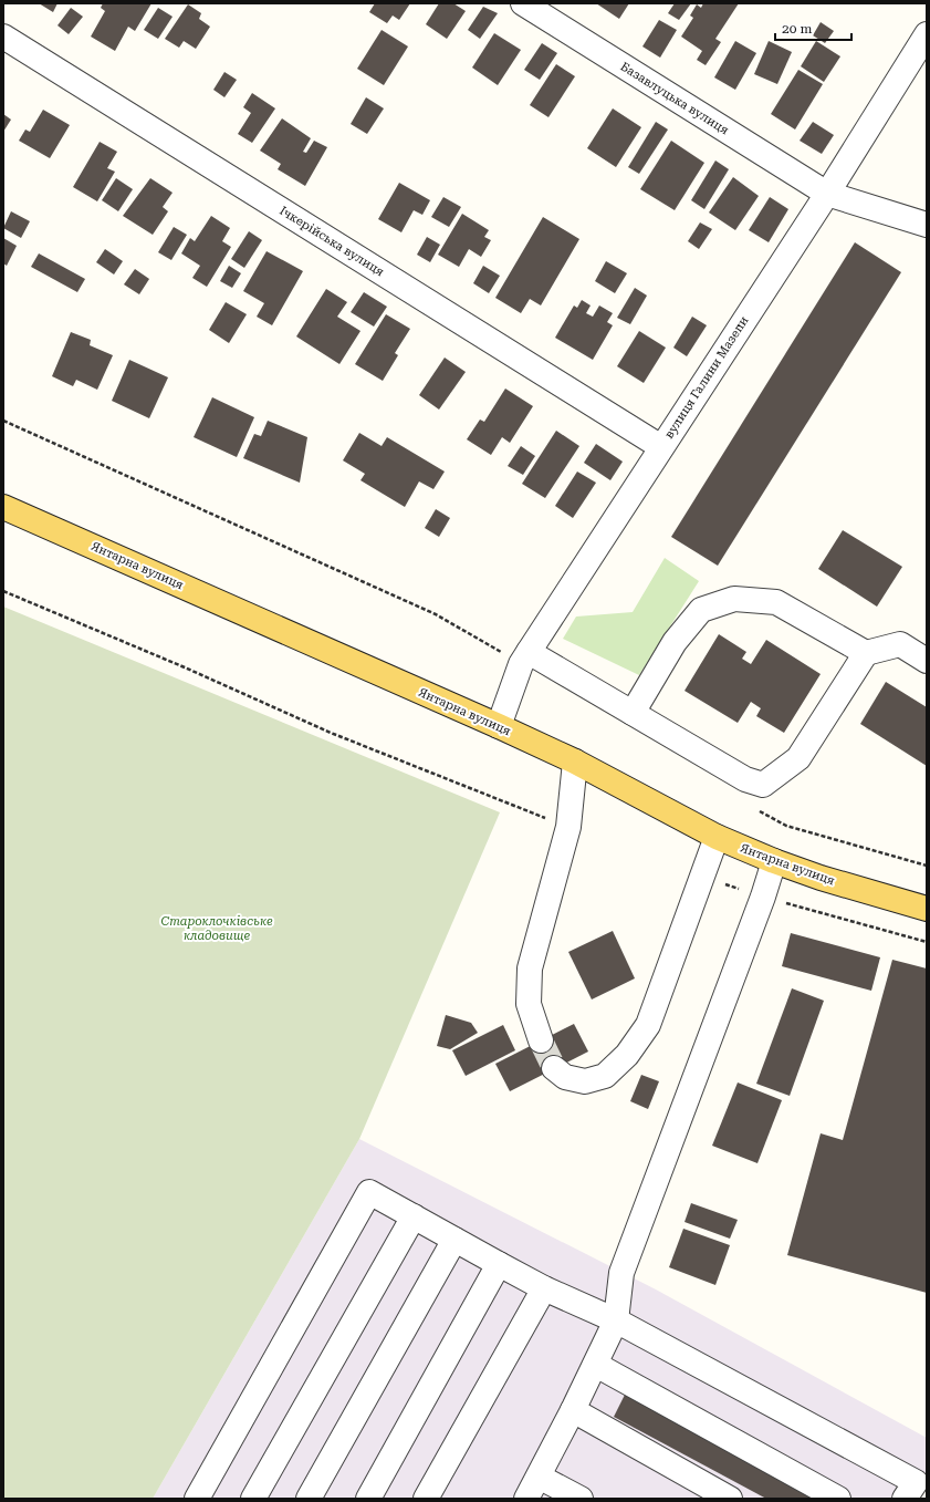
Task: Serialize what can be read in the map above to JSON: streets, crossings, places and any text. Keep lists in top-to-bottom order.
{
  "streets": {
    "main road": ["Янтарна вулиця"],
    "street": ["Базавлуцька вулиця", "Ічкерійська вулиця", "вулиця Галини Мазепи"]
  },
  "crossings": [
    ["Базавлуцька вулиця", "вулиця Галини Мазепи"],
    ["Ічкерійська вулиця", "вулиця Галини Мазепи"],
    ["вулиця Галини Мазепи", "Янтарна вулиця"]
  ],
  "parks": ["Староклочківське кладовище"],
  "scale_bar": "20 m"
}
